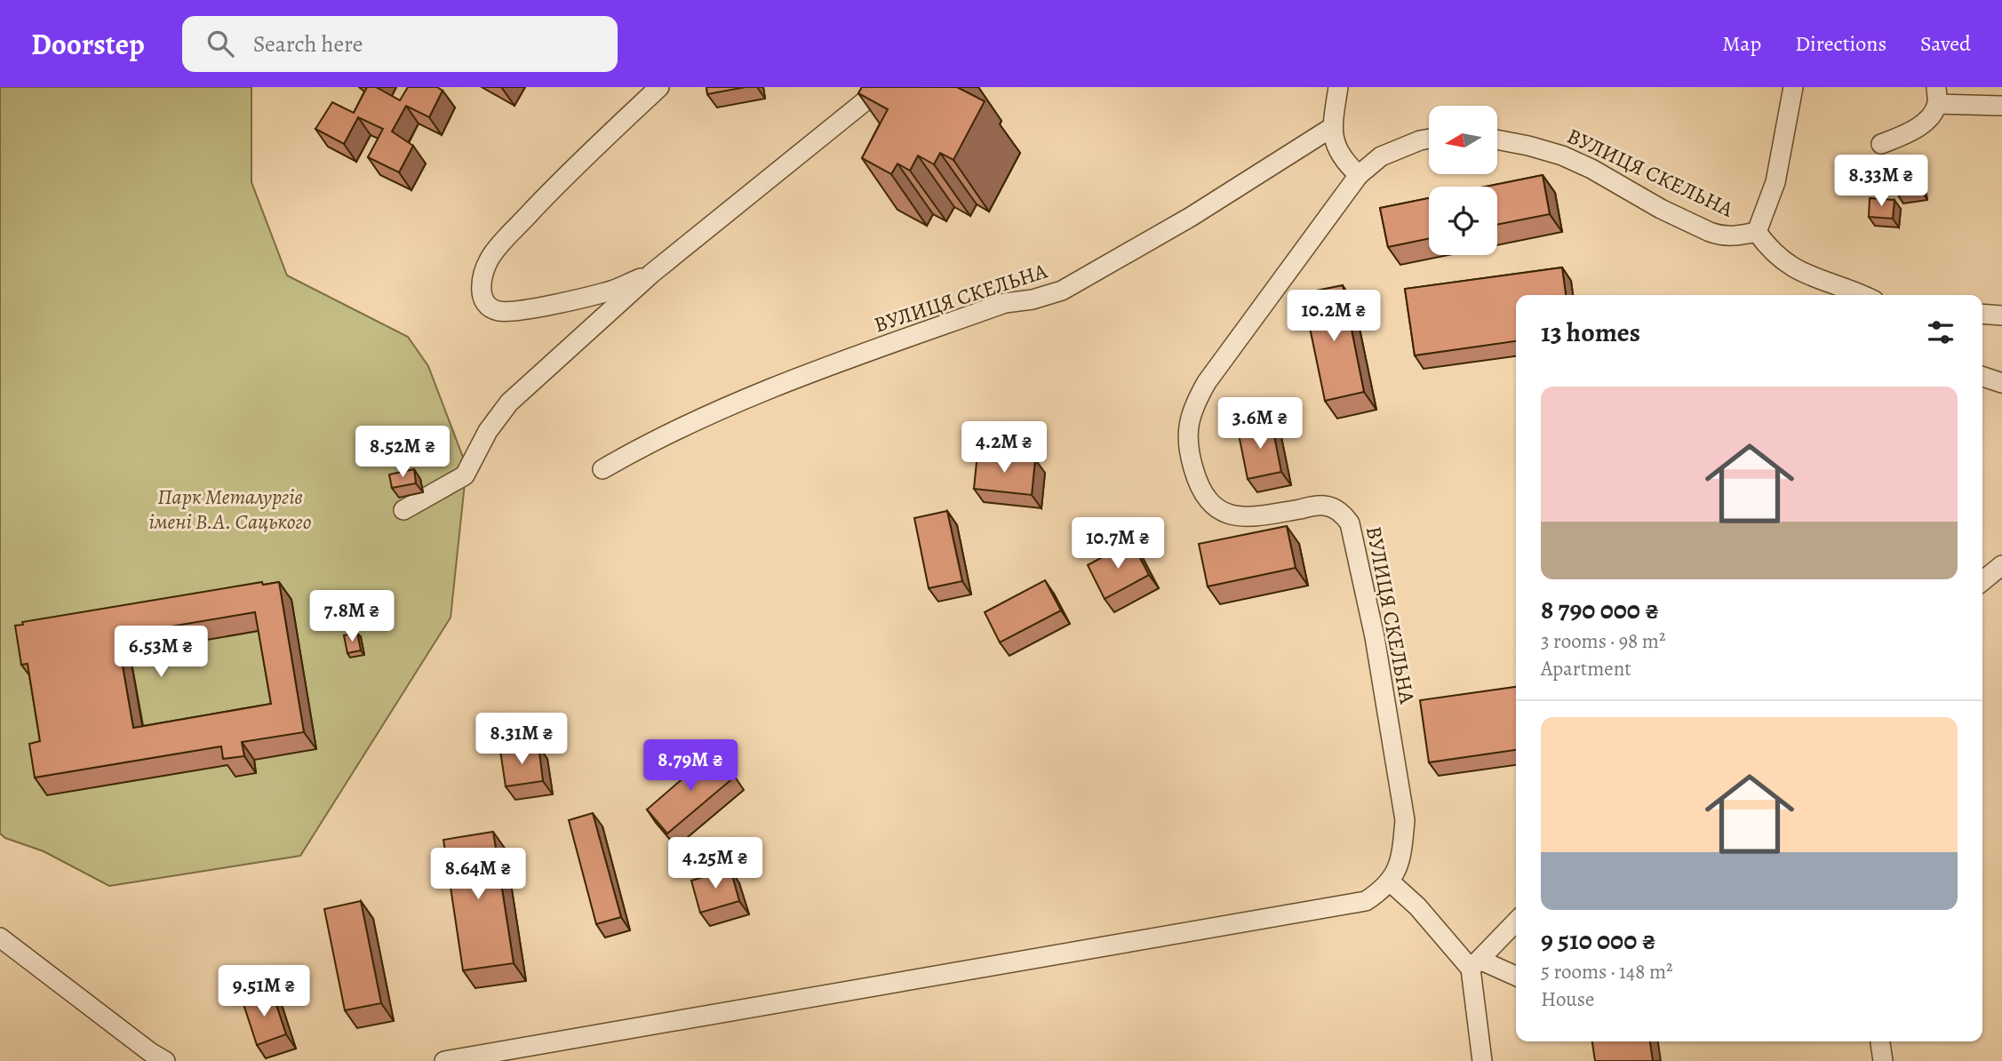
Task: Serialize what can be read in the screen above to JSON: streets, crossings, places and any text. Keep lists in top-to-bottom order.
{
  "streets": {
    "street": ["ВУЛИЦЯ СКЕЛЬНА"]
  },
  "parks": ["Парк Металургів імені В.А. Сацького"],
  "north": "left",
  "page": {
    "header": "Doorstep",
    "search": "Search here",
    "nav": ["Map", "Directions", "Saved"],
    "price": [
      "8.33M ₴",
      "10.2M ₴",
      "3.6M ₴",
      "4.2M ₴",
      "8.52M ₴",
      "10.7M ₴",
      "7.8M ₴",
      "6.53M ₴",
      "8.31M ₴",
      "8.79M ₴",
      "4.25M ₴",
      "8.64M ₴",
      "9.51M ₴"
    ],
    "heading": "13 homes",
    "list": [
      {
        "name": "8 790 000 ₴",
        "note": "3 rooms · 98 m² · Apartment"
      },
      {
        "name": "9 510 000 ₴",
        "note": "5 rooms · 148 m² · House"
      }
    ]
  }
}
